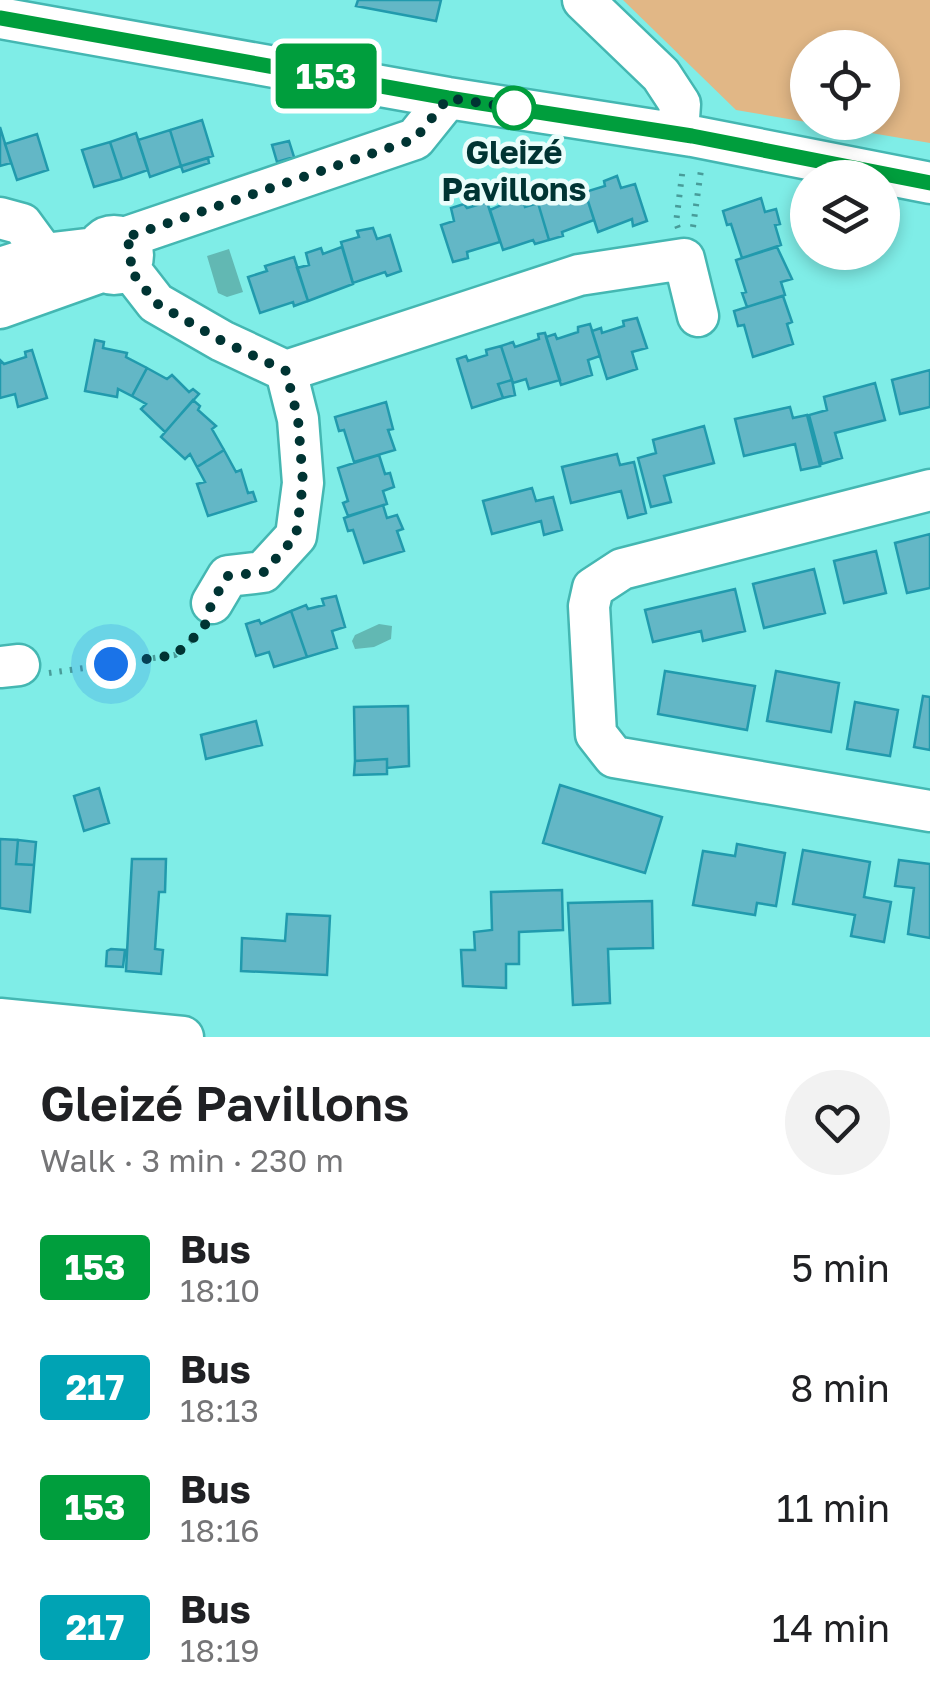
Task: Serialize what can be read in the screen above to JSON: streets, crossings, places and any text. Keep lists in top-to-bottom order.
{
  "places": ["Gleizé Pavillons"],
  "lines": ["bus line 153"],
  "page": {
    "on_map": "153",
    "heading": ["Gleizé Pavillons", "Walk · 3 min · 230 m"],
    "list": [
      {
        "mark": "153",
        "name": "Bus",
        "note": "18:10",
        "value": "5 min"
      },
      {
        "mark": "217",
        "name": "Bus",
        "note": "18:13",
        "value": "8 min"
      },
      {
        "mark": "153",
        "name": "Bus",
        "note": "18:16",
        "value": "11 min"
      },
      {
        "mark": "217",
        "name": "Bus",
        "note": "18:19",
        "value": "14 min"
      }
    ]
  }
}
